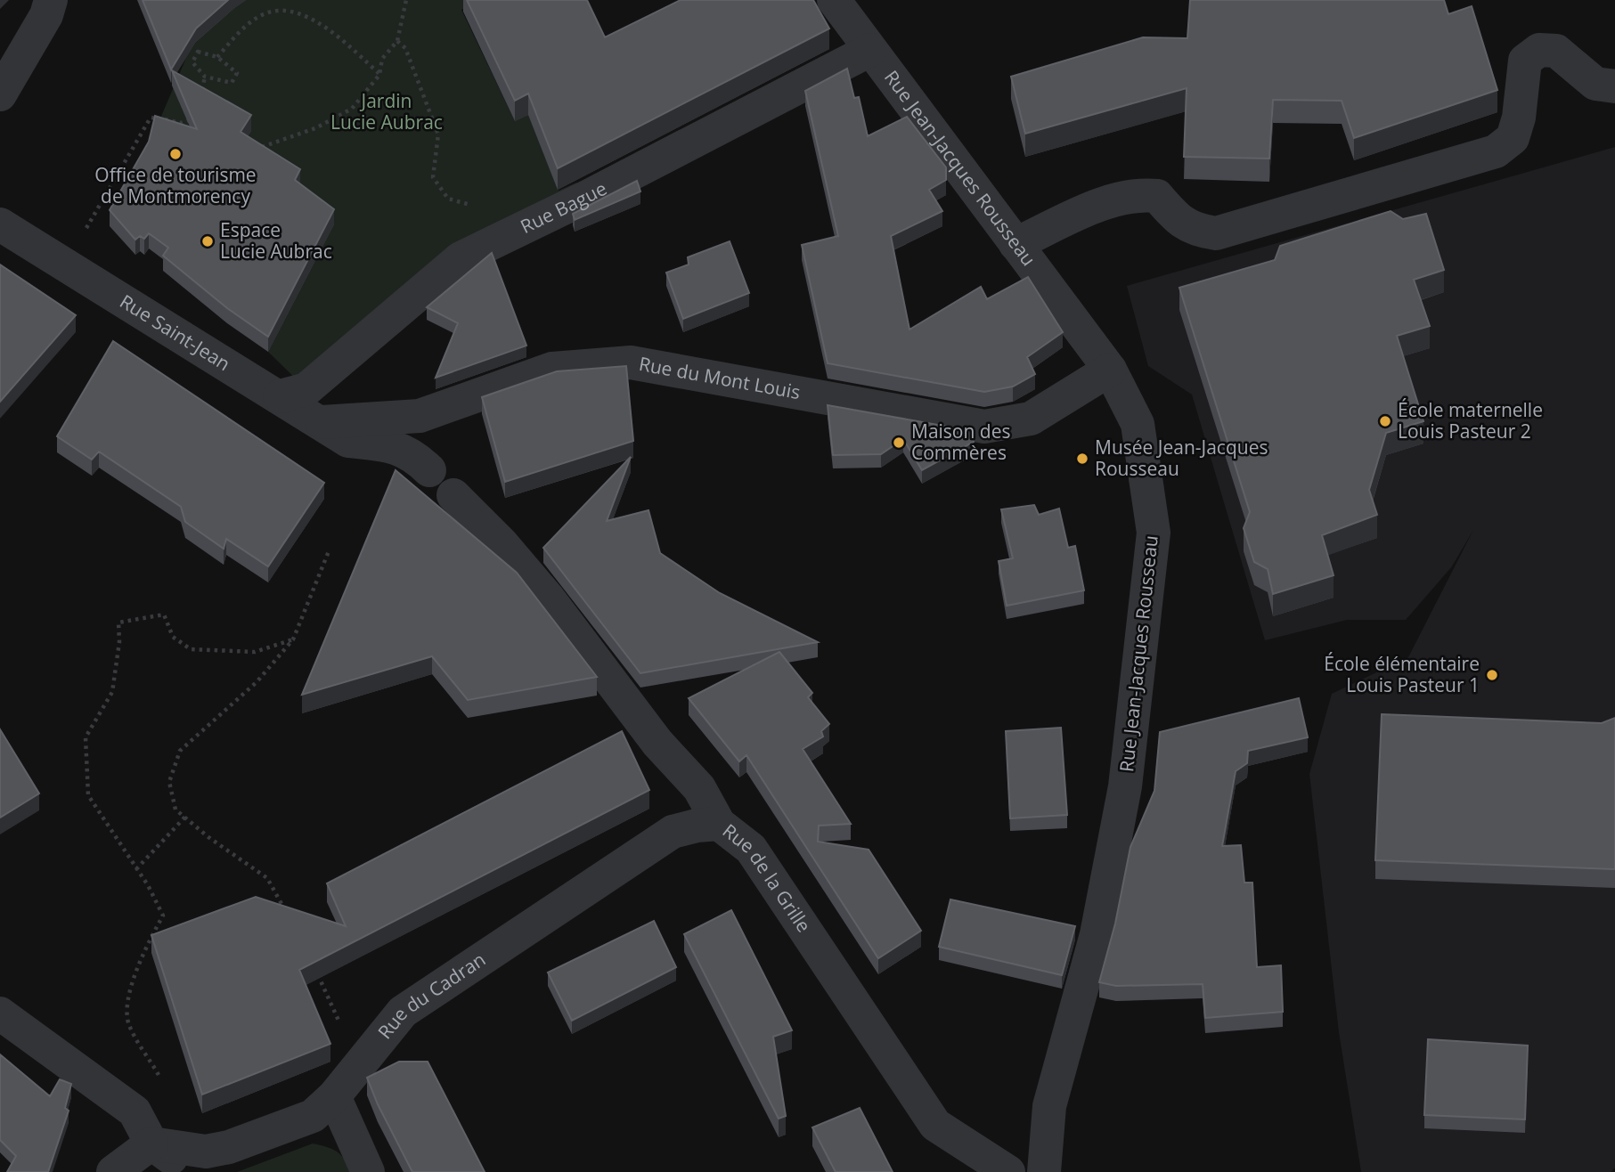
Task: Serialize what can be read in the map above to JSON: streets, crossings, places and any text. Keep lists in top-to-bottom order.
{
  "streets": {
    "street": [
      "Rue Jean-Jacques Rousseau",
      "Rue Bague",
      "Rue Saint-Jean",
      "Rue du Mont Louis",
      "Rue de la Grille",
      "Rue du Cadran"
    ]
  },
  "crossings": [
    ["Rue Jean-Jacques Rousseau", "Rue Bague"],
    ["Rue Jean-Jacques Rousseau", "Rue du Mont Louis"],
    ["Rue Bague", "Rue Saint-Jean"],
    ["Rue Saint-Jean", "Rue du Mont Louis"],
    ["Rue de la Grille", "Rue du Cadran"]
  ],
  "parks": ["Jardin Lucie Aubrac"],
  "places": [
    "Office de tourisme de Montmorency",
    "Espace Lucie Aubrac",
    "École maternelle Louis Pasteur 2",
    "Maison des Commères",
    "Musée Jean-Jacques Rousseau",
    "École élémentaire Louis Pasteur 1"
  ]
}
